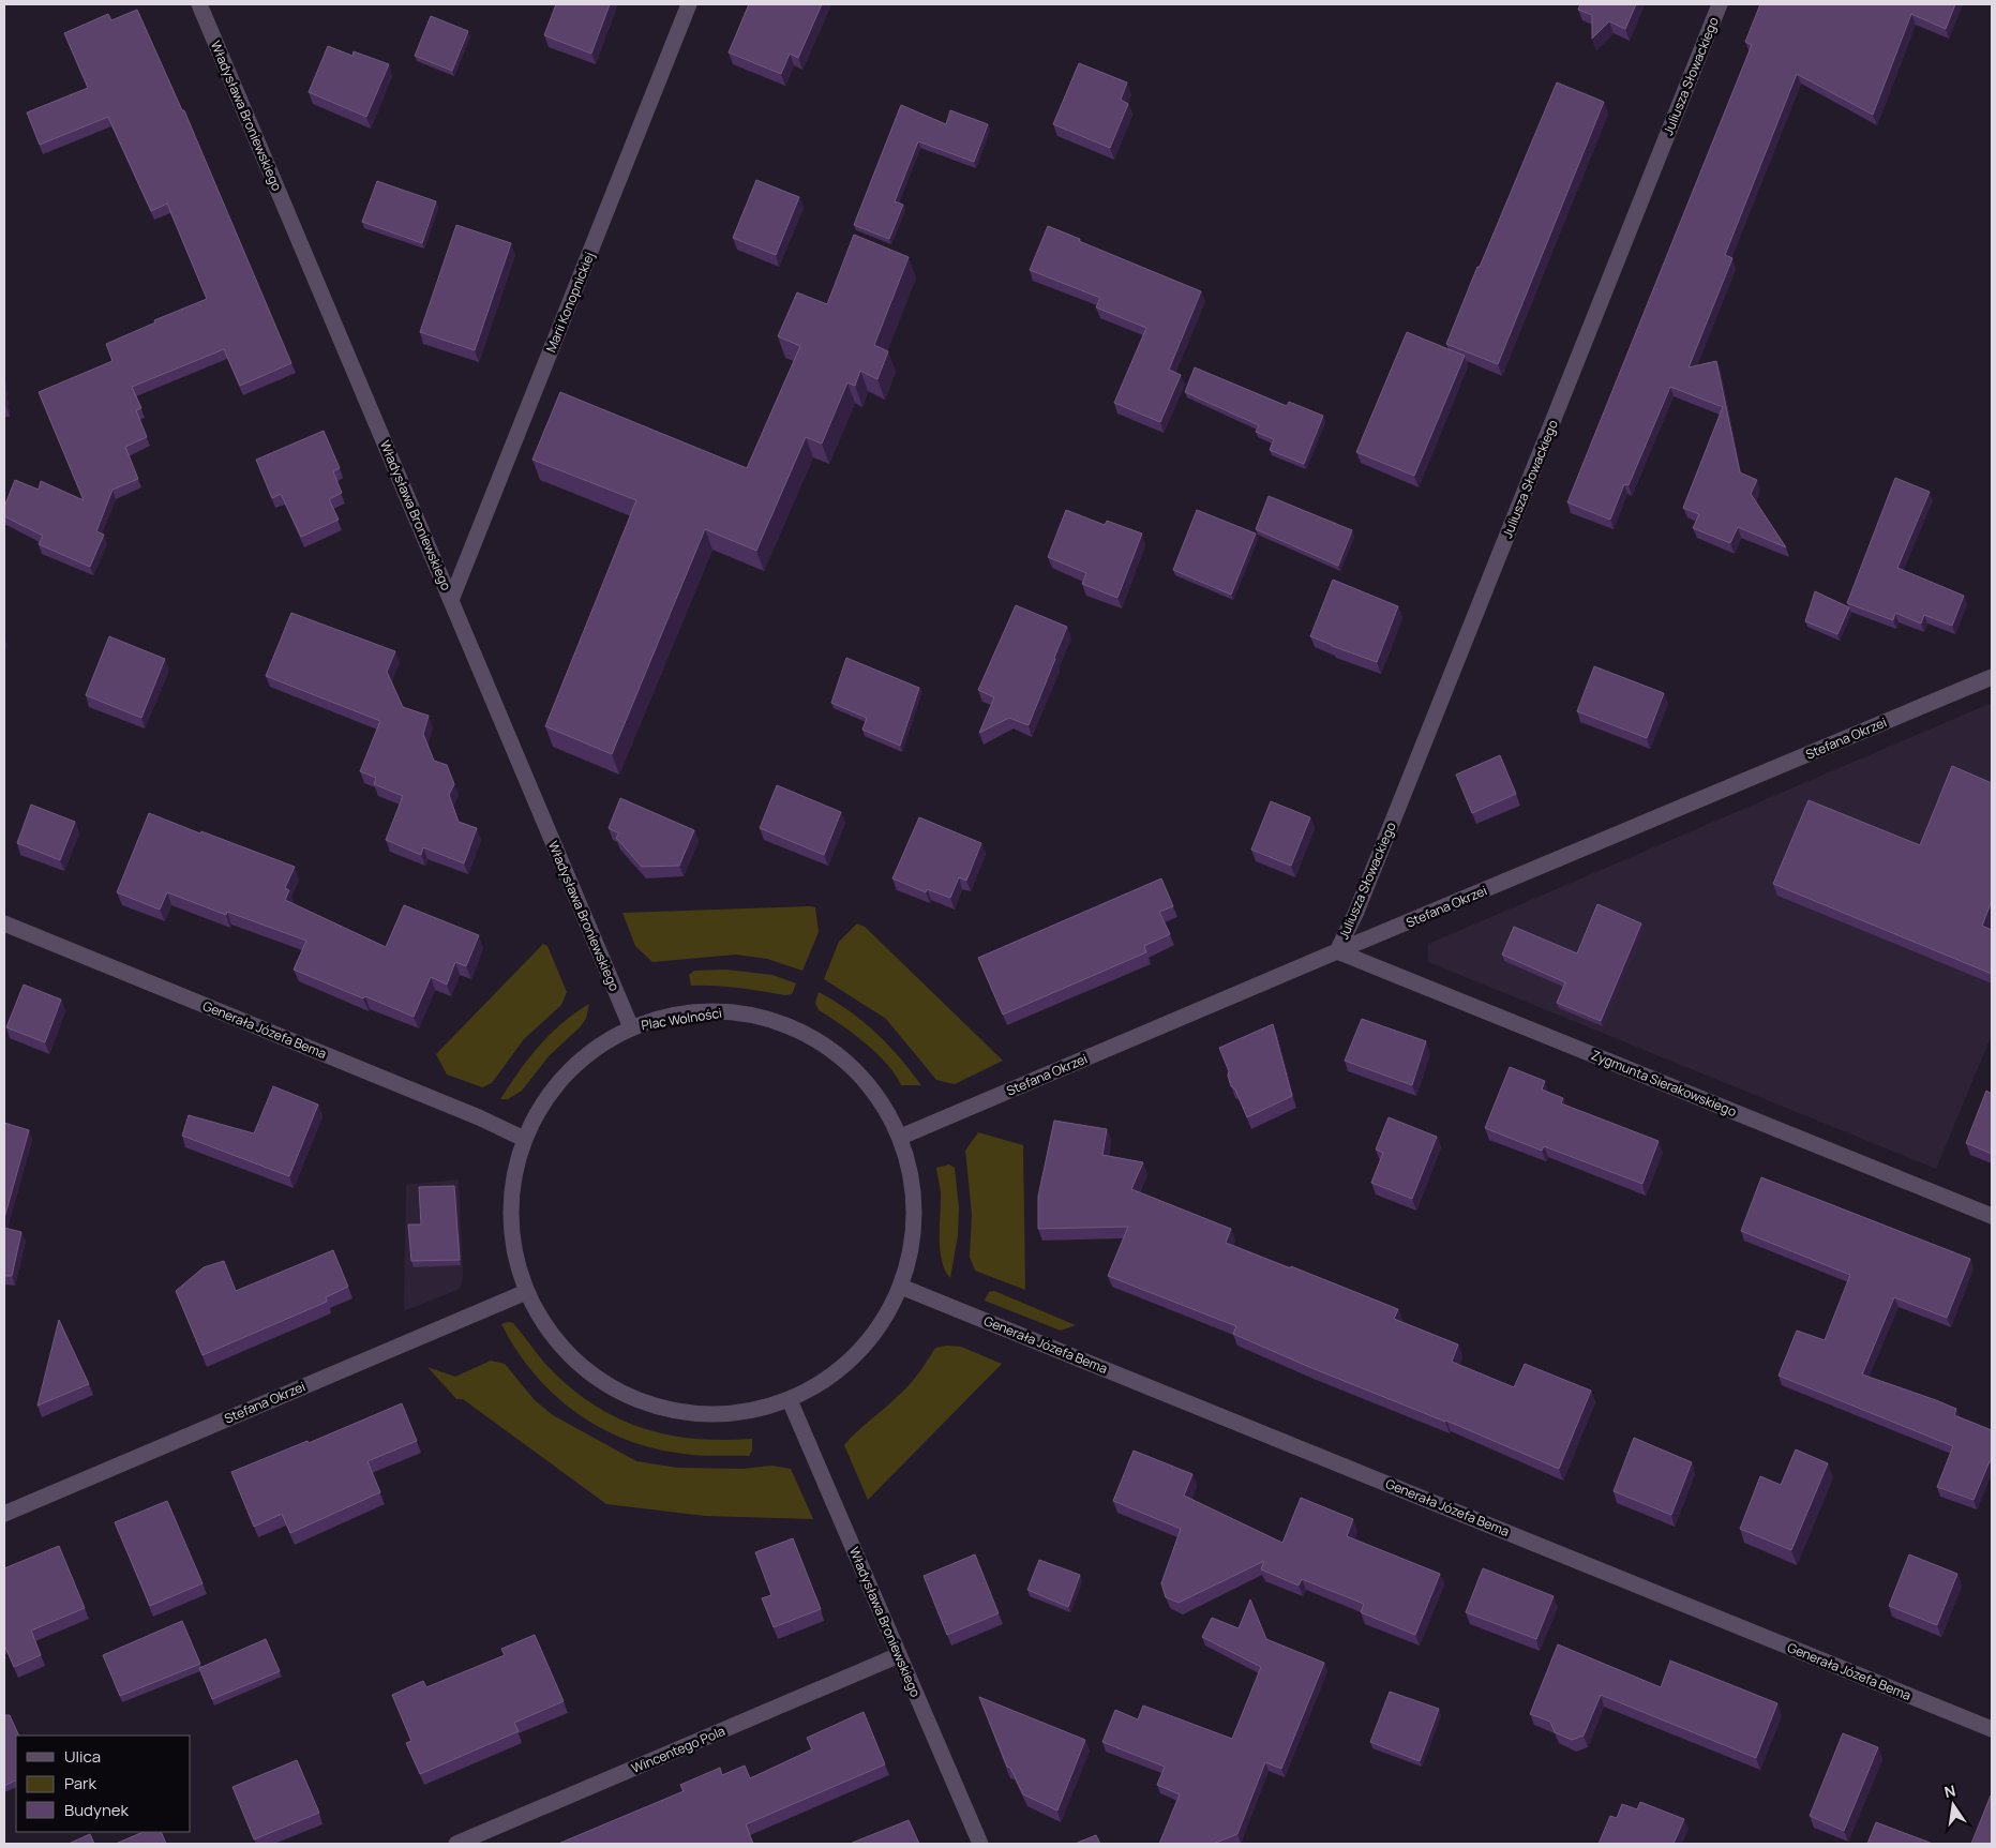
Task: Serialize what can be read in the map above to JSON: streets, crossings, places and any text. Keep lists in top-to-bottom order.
{
  "streets": {
    "street": [
      "Juliusza Słowackiego",
      "Władysława Broniewskiego",
      "Marii Konopnickiej",
      "Stefana Okrzei",
      "Plac Wolności",
      "Generała Józefa Bema",
      "Zygmunta Sierakowskiego",
      "Wincentego Pola"
    ]
  },
  "crossings": [
    ["Juliusza Słowackiego", "Stefana Okrzei"],
    ["Juliusza Słowackiego", "Zygmunta Sierakowskiego"],
    ["Władysława Broniewskiego", "Marii Konopnickiej"],
    ["Władysława Broniewskiego", "Plac Wolności"],
    ["Władysława Broniewskiego", "Wincentego Pola"],
    ["Stefana Okrzei", "Plac Wolności"],
    ["Stefana Okrzei", "Zygmunta Sierakowskiego"],
    ["Plac Wolności", "Generała Józefa Bema"]
  ],
  "legend": ["Ulica", "Park", "Budynek"],
  "north": "top"
}
